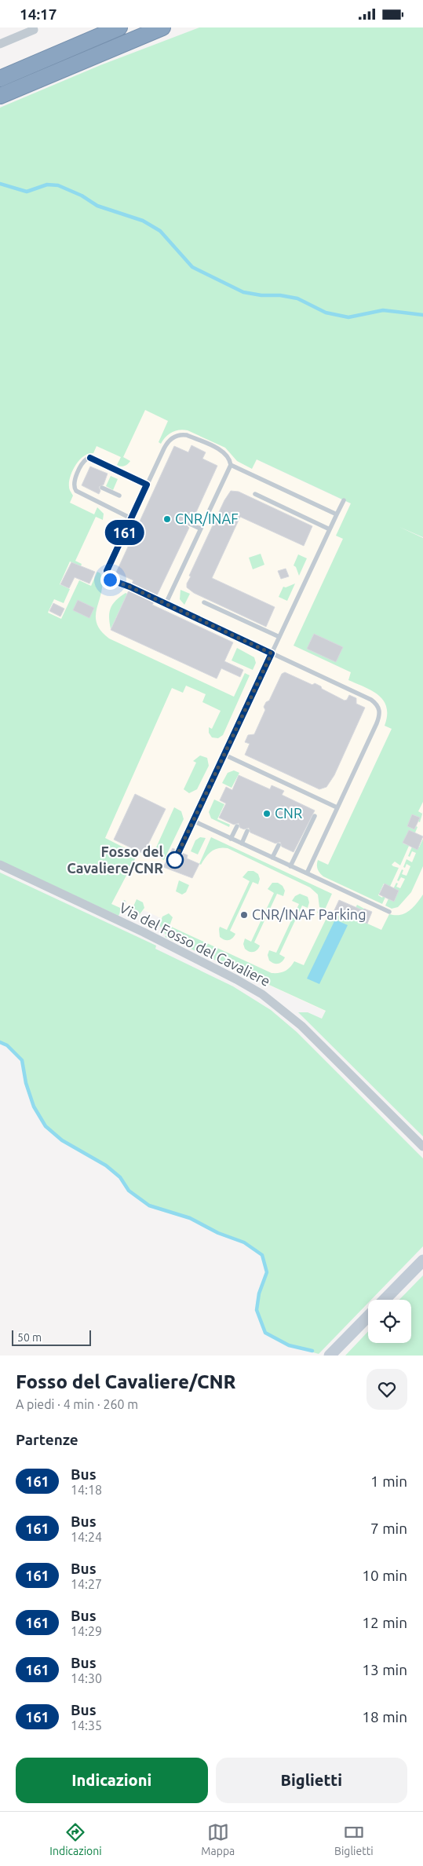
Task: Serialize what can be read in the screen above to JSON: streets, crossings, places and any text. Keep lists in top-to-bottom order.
{
  "streets": {
    "street": ["Via del Fosso del Cavaliere"]
  },
  "places": [
    "CNR/INAF",
    "CNR",
    "Fosso del Cavaliere/CNR",
    "CNR/INAF Parking"
  ],
  "lines": ["bus line 161"],
  "scale_bar": "50 m",
  "page": {
    "status": "14:17",
    "on_map": "161",
    "scale": "50 m",
    "heading": [
      ["Fosso del Cavaliere/CNR", "A piedi · 4 min · 260 m"],
      "Partenze"
    ],
    "list": [
      {
        "mark": "161",
        "name": "Bus",
        "note": "14:18",
        "value": "1 min"
      },
      {
        "mark": "161",
        "name": "Bus",
        "note": "14:24",
        "value": "7 min"
      },
      {
        "mark": "161",
        "name": "Bus",
        "note": "14:27",
        "value": "10 min"
      },
      {
        "mark": "161",
        "name": "Bus",
        "note": "14:29",
        "value": "12 min"
      },
      {
        "mark": "161",
        "name": "Bus",
        "note": "14:30",
        "value": "13 min"
      },
      {
        "mark": "161",
        "name": "Bus",
        "note": "14:35",
        "value": "18 min"
      }
    ],
    "buttons": ["Indicazioni", "Biglietti"],
    "tabs": ["Indicazioni", "Mappa", "Biglietti"]
  }
}
